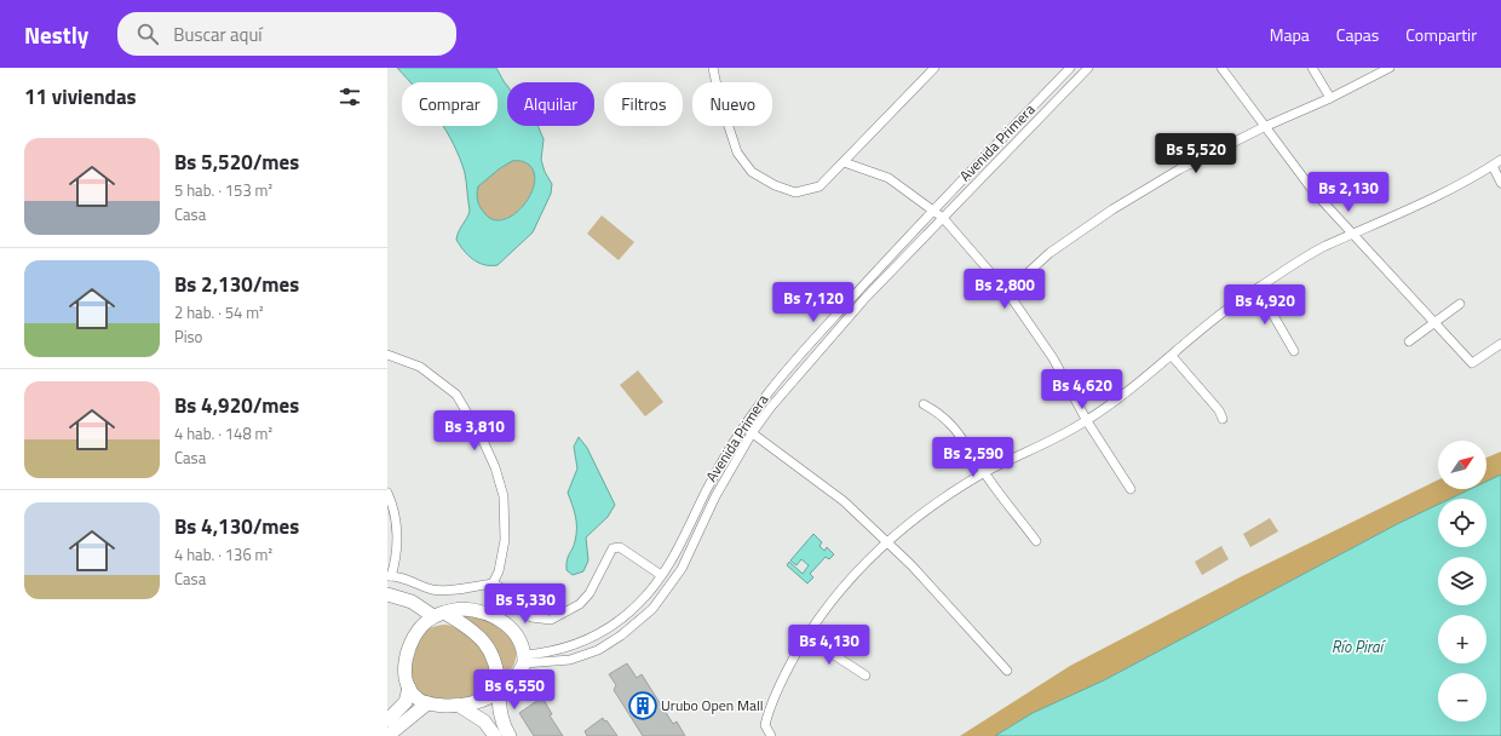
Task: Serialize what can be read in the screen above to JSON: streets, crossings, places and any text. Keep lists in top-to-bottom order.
{
  "streets": {
    "street": ["Avenida Primera"]
  },
  "water": ["Río Piraí"],
  "places": {
    "building": ["Urubo Open Mall"]
  },
  "north": "top right",
  "page": {
    "header": "Nestly",
    "search": "Buscar aquí",
    "nav": ["Mapa", "Capas", "Compartir"],
    "heading": "11 viviendas",
    "chip": [
      "Comprar",
      "Alquilar",
      "Filtros",
      "Nuevo"
    ],
    "list": [
      {
        "name": "Bs 5,520/mes",
        "note": "5 hab. · 153 m² · Casa"
      },
      {
        "name": "Bs 2,130/mes",
        "note": "2 hab. · 54 m² · Piso"
      },
      {
        "name": "Bs 4,920/mes",
        "note": "4 hab. · 148 m² · Casa"
      },
      {
        "name": "Bs 4,130/mes",
        "note": "4 hab. · 136 m² · Casa"
      }
    ],
    "price": [
      "Bs 5,520",
      "Bs 2,130",
      "Bs 2,800",
      "Bs 7,120",
      "Bs 4,920",
      "Bs 4,620",
      "Bs 3,810",
      "Bs 2,590",
      "Bs 5,330",
      "Bs 4,130",
      "Bs 6,550"
    ],
    "map_buttons": ["+", "−"]
  }
}
